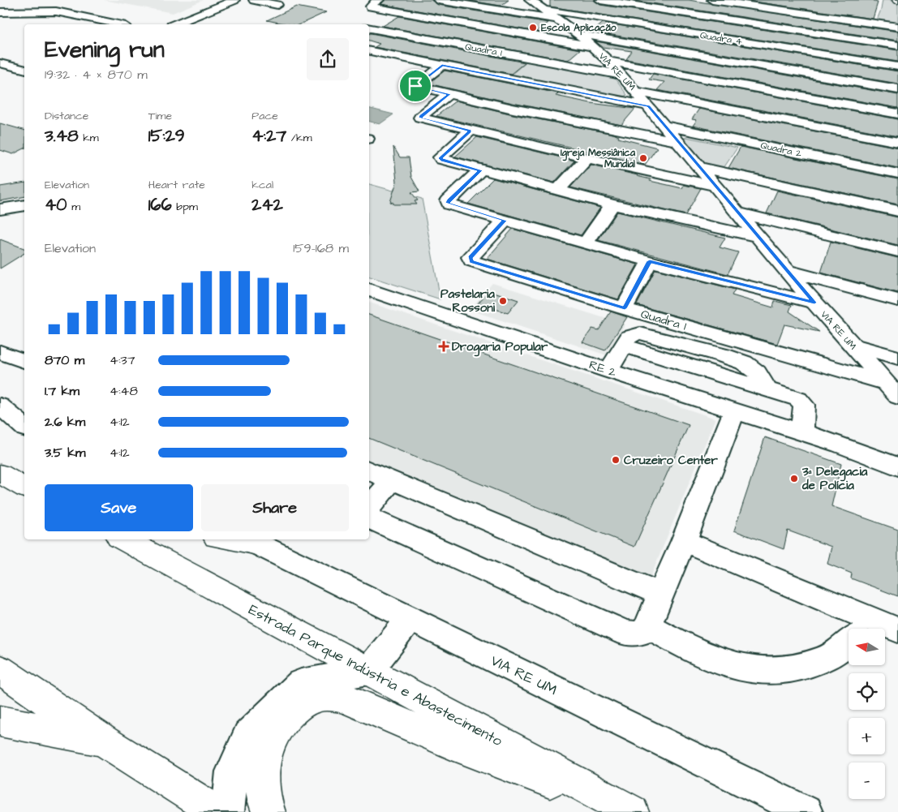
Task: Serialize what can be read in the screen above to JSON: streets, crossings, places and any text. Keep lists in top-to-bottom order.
{
  "streets": {
    "highway": ["Estrada Parque Indústria e Abastecimento"],
    "street": [
      "Quadra 4",
      "Quadra 1",
      "VIA RE UM",
      "Quadra 2",
      "RE 2"
    ]
  },
  "crossings": [
    ["Quadra 4", "VIA RE UM"],
    ["Quadra 1", "VIA RE UM"],
    ["VIA RE UM", "Quadra 2"]
  ],
  "places": {
    "other": [
      "Escola Aplicação",
      "Igreja Messiânica Mundial",
      "Pastelaria Rossoni",
      "Cruzeiro Center",
      "3ª Delegacia de Polícia"
    ],
    "health": ["Drogaria Popular"]
  },
  "north": "left",
  "page": {
    "heading": ["Evening run", "19:32 · 4 × 870 m"],
    "stats": [
      ["Distance", "3.48 km"],
      ["Time", "15:29"],
      ["Pace", "4:27 /km"],
      ["Elevation", "40 m"],
      ["Heart rate", "166 bpm"],
      ["kcal", "242"]
    ],
    "chart": ["Elevation", "159–168 m"],
    "list": [
      {
        "name": "870 m",
        "note": "4:37"
      },
      {
        "name": "1.7 km",
        "note": "4:48"
      },
      {
        "name": "2.6 km",
        "note": "4:12"
      },
      {
        "name": "3.5 km",
        "note": "4:12"
      }
    ],
    "buttons": ["Save", "Share"],
    "map_buttons": ["+", "−"]
  }
}
